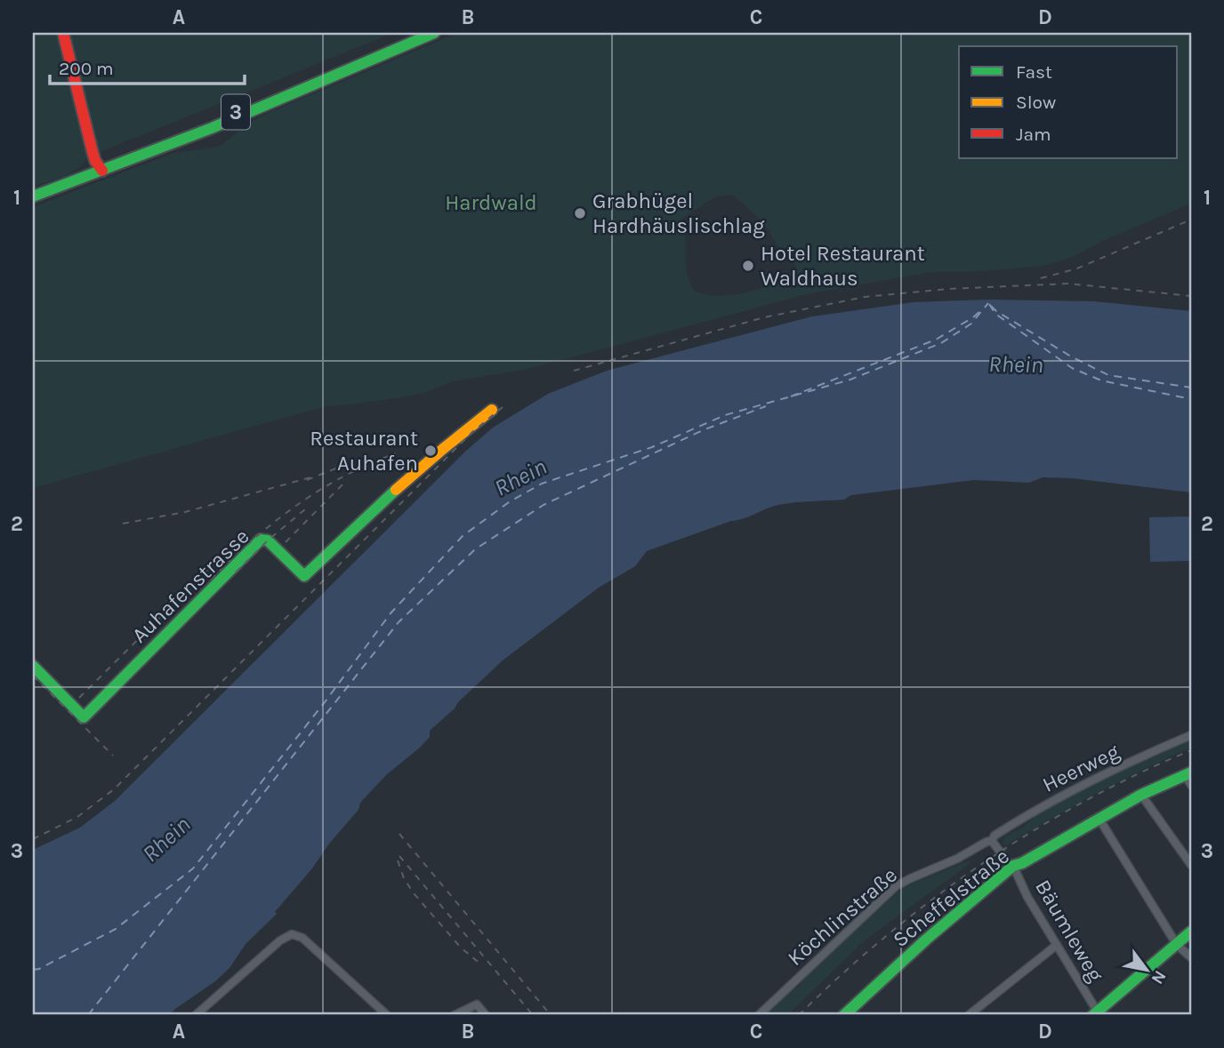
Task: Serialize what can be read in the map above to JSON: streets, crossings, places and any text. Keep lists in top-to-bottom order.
{
  "streets": {
    "street": [
      "3",
      "Auhafenstrasse",
      "Heerweg",
      "Scheffelstraße",
      "Köchlinstraße",
      "Bäumleweg"
    ]
  },
  "crossings": [
    ["Heerweg", "Köchlinstraße"],
    ["Scheffelstraße", "Bäumleweg"]
  ],
  "water": ["Rhein"],
  "parks": ["Hardwald"],
  "places": ["Grabhügel Hardhäuslischlag", "Hotel Restaurant Waldhaus", "Restaurant Auhafen"],
  "legend": ["Fast", "Slow", "Jam"],
  "scale_bar": "200 m",
  "north": "bottom right",
  "grid": {
    "columns": [
      "A",
      "B",
      "C",
      "D"
    ],
    "rows": ["1", "2", "3"]
  }
}
